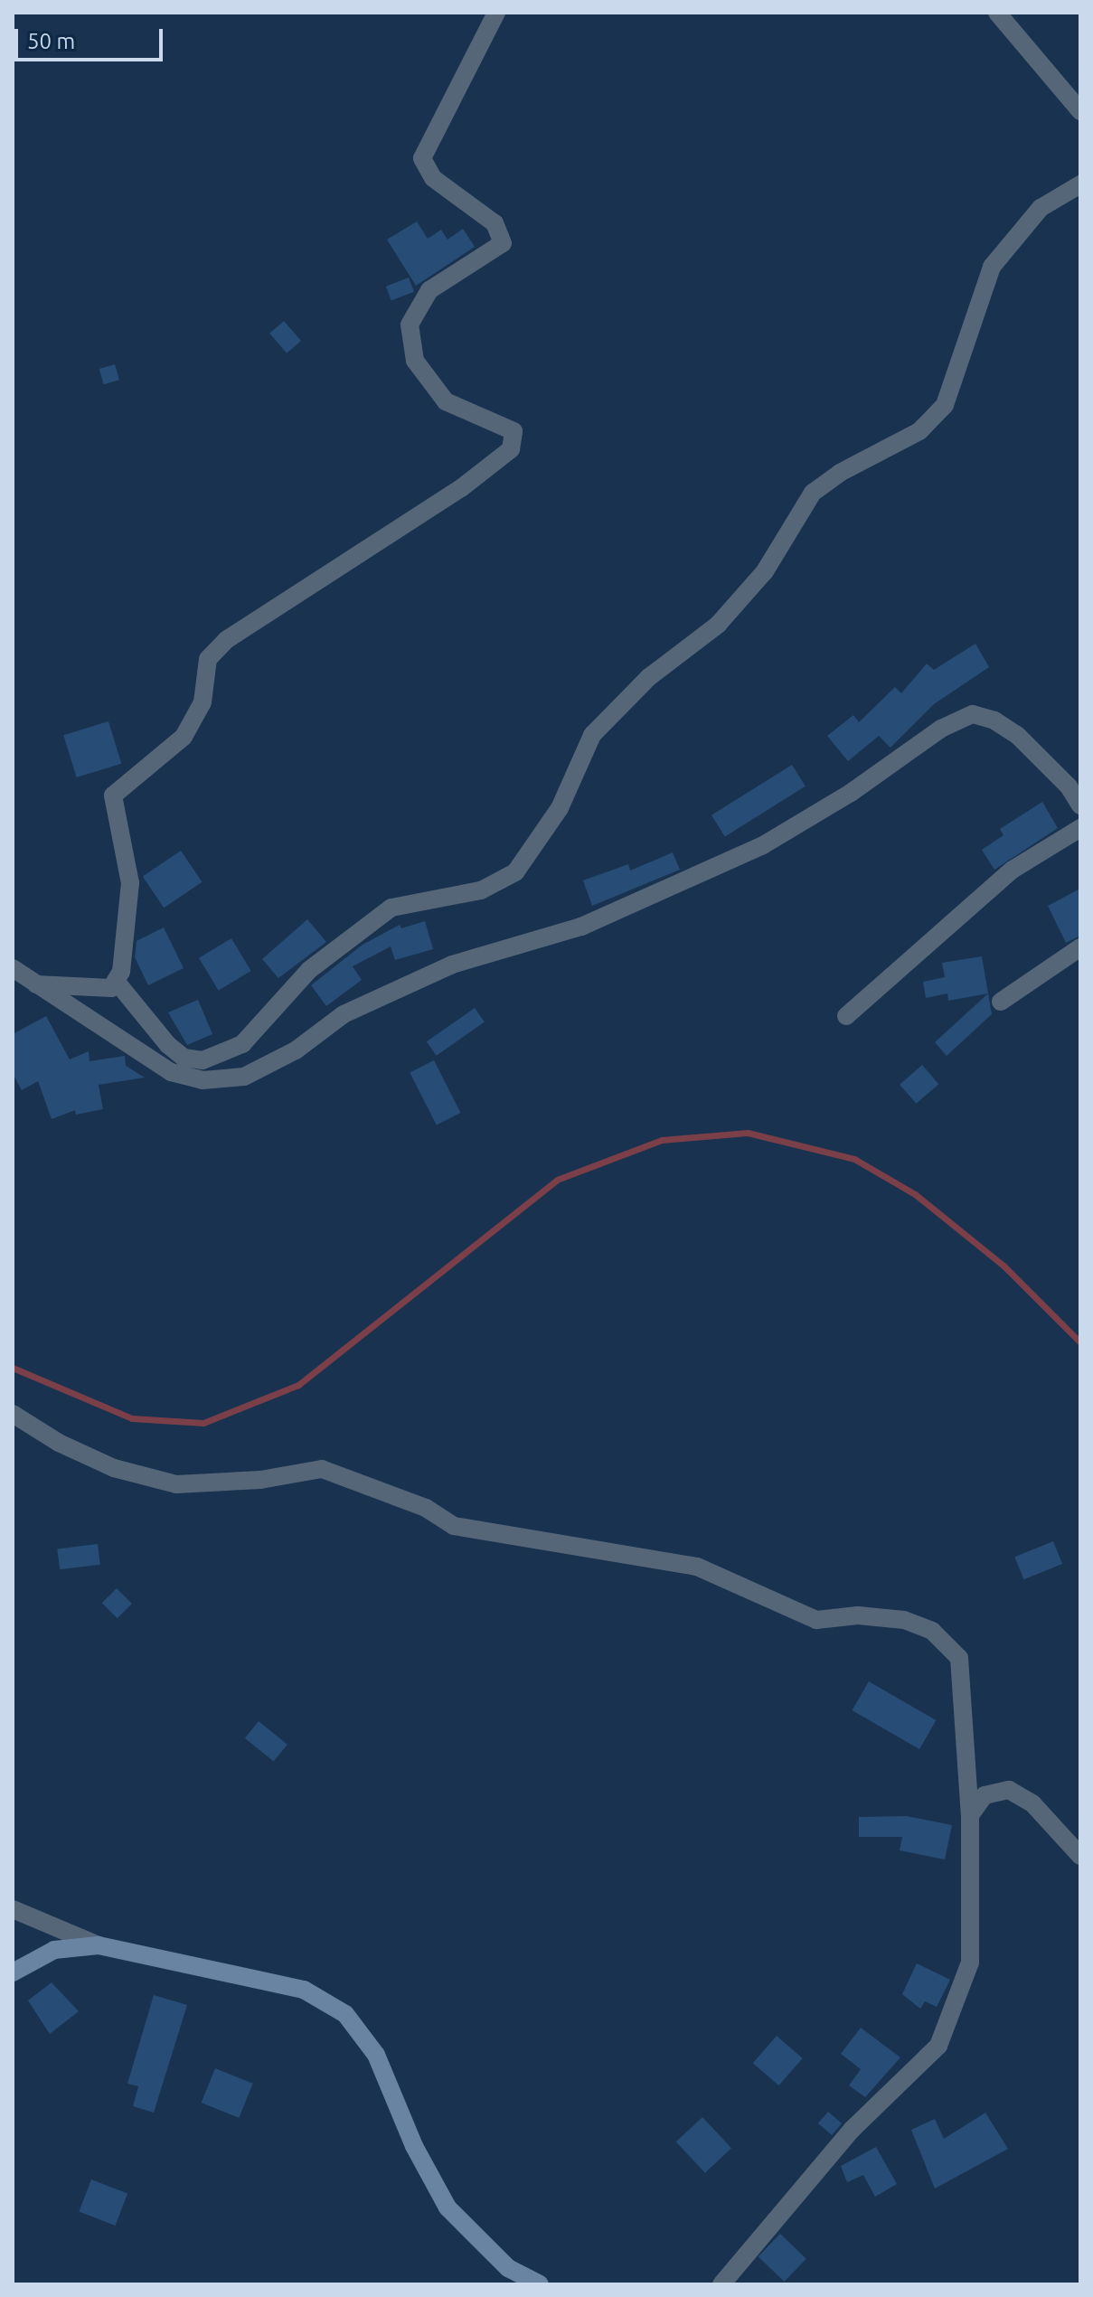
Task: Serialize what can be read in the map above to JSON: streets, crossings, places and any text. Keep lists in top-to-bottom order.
{
  "scale_bar": "50 m"
}
